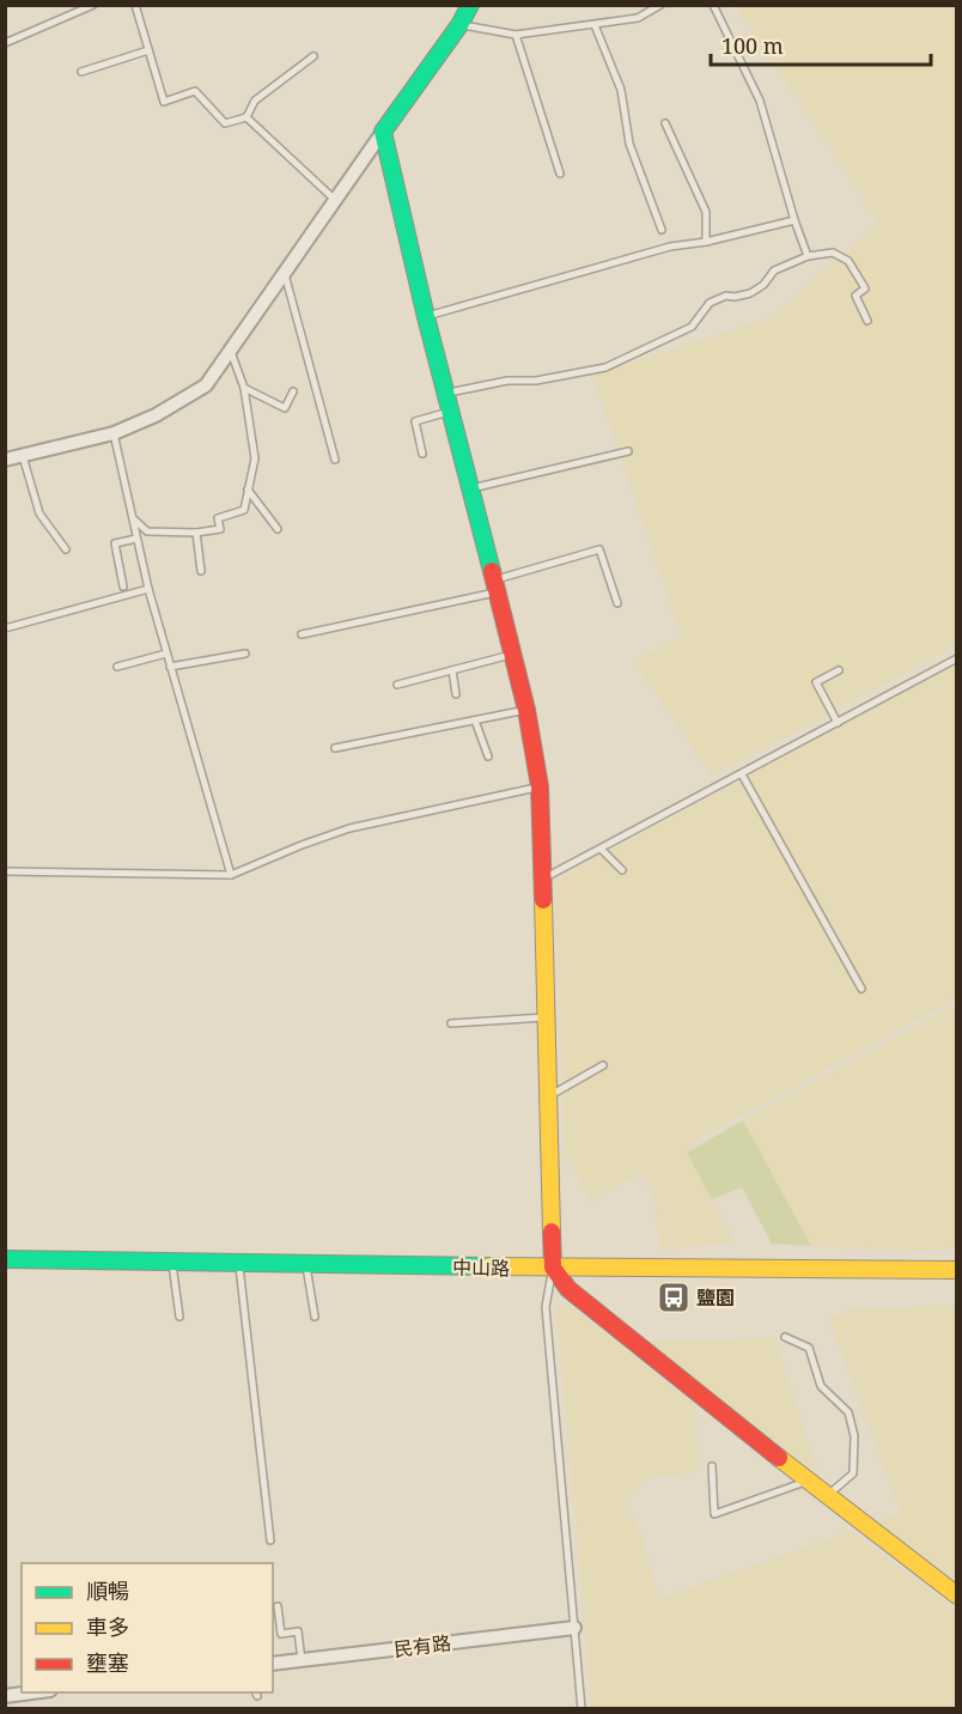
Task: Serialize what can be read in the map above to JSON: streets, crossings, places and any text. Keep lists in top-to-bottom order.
{
  "streets": {
    "street": ["中山路", "民有路"]
  },
  "places": {
    "bus stop": ["鹽園"]
  },
  "legend": ["順暢", "車多", "壅塞"],
  "scale_bar": "100 m"
}
